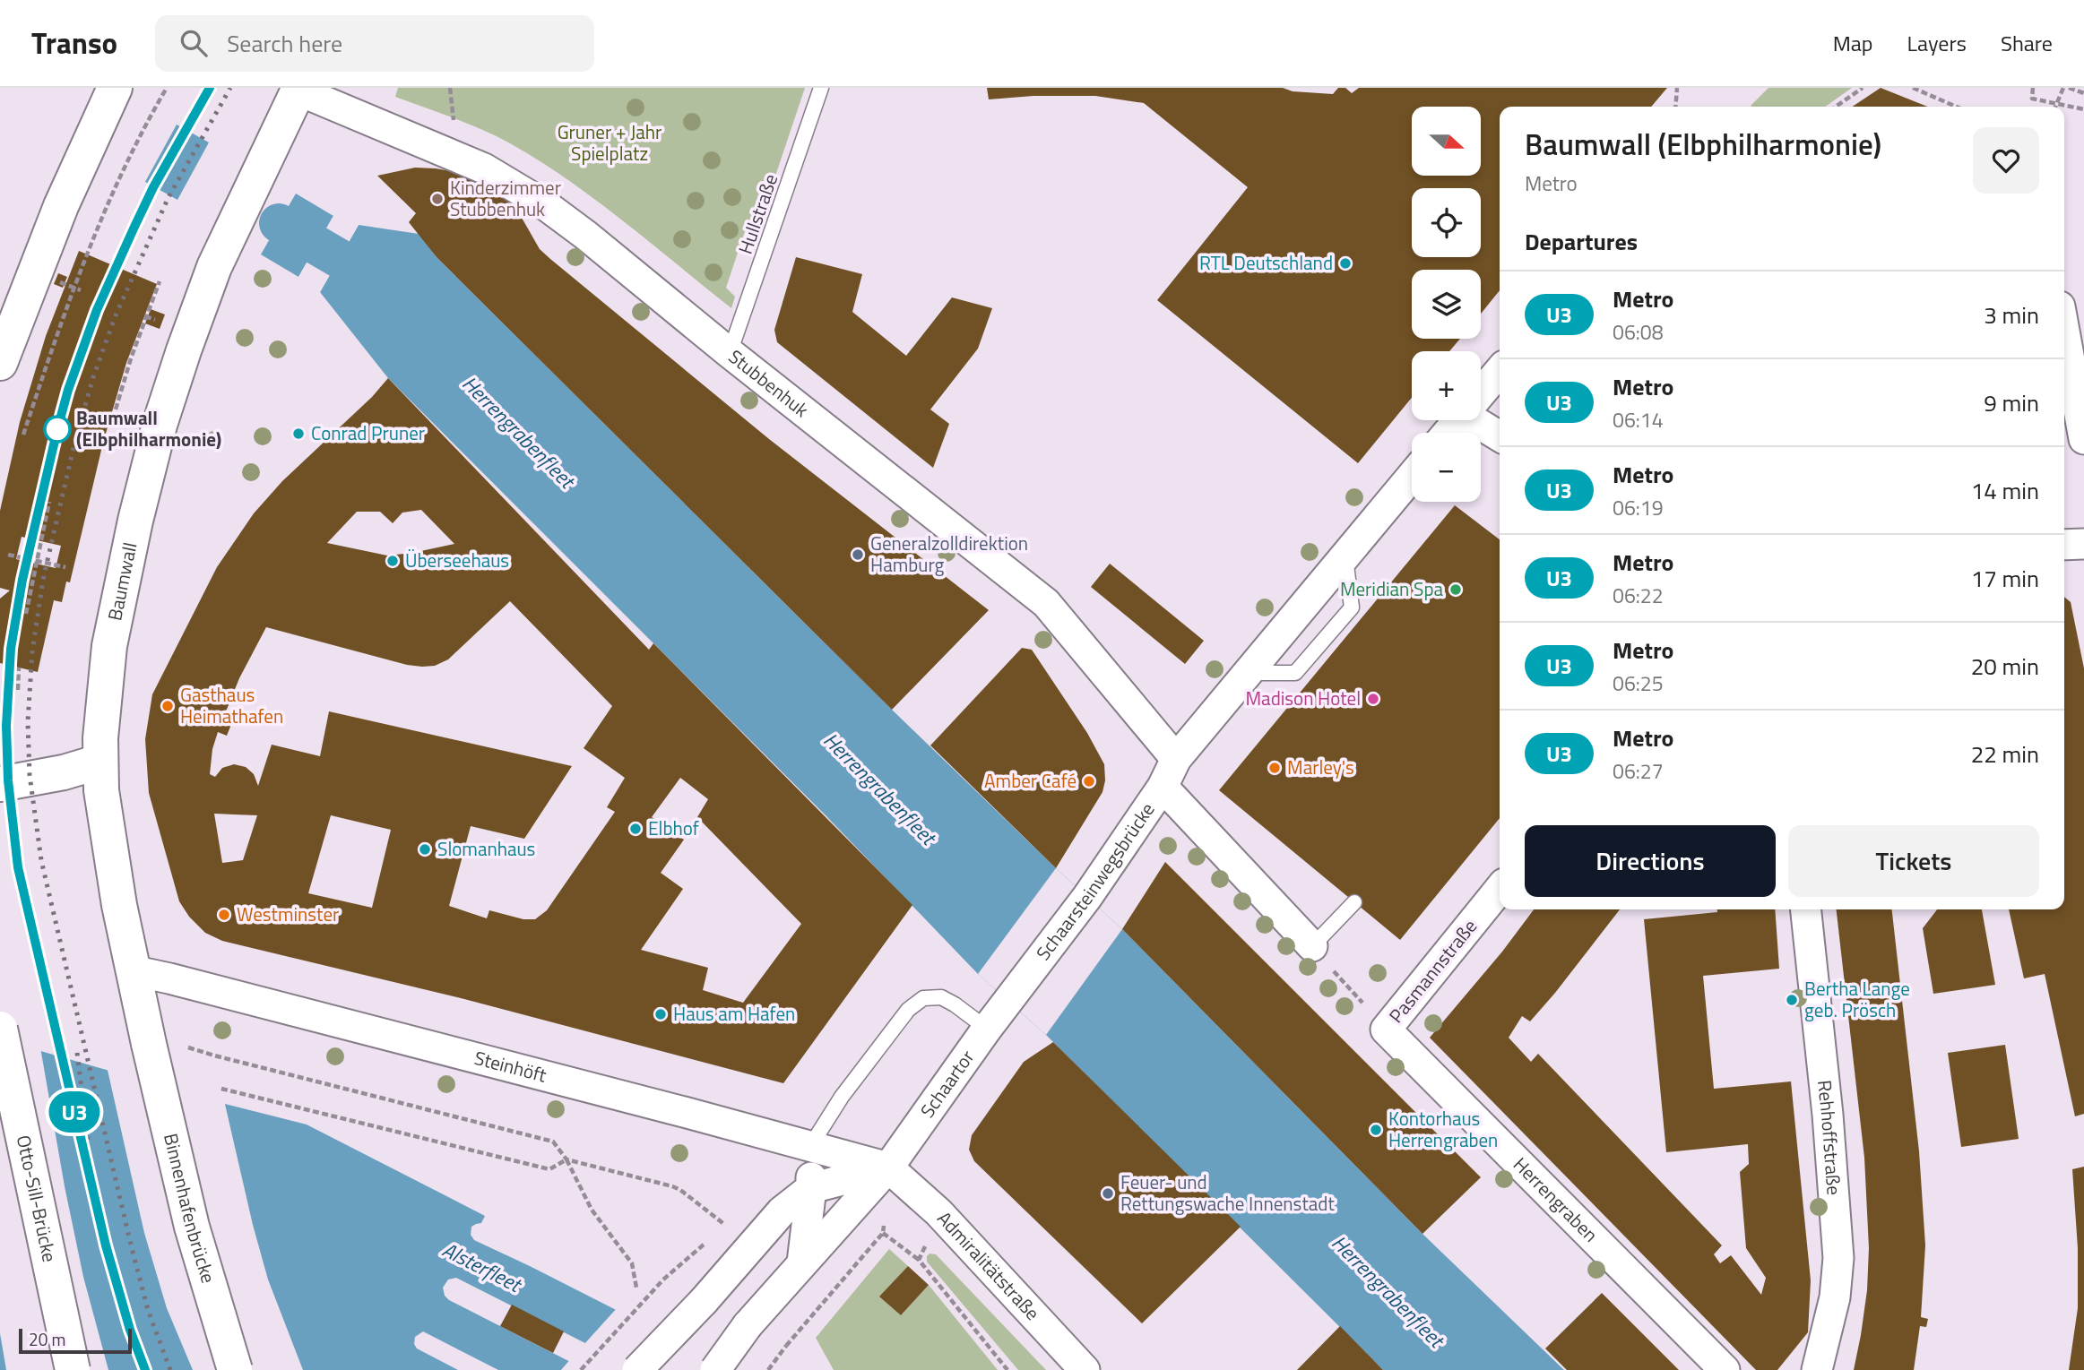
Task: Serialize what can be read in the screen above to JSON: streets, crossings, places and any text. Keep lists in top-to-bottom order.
{
  "streets": {
    "main road": ["Baumwall", "Otto-Sill-Brücke", "Binnenhafenbrücke"],
    "street": [
      "Stubbenhuk",
      "Schaarsteinwegsbrücke",
      "Pasmannstraße",
      "Steinhöft",
      "Schaartor",
      "Rehhoffstraße",
      "Herrengraben",
      "Admiralitätstraße"
    ],
    "lane": ["Hullstraße"]
  },
  "crossings": [
    ["Hullstraße", "Stubbenhuk"],
    ["Stubbenhuk", "Baumwall"],
    ["Stubbenhuk", "Schaarsteinwegsbrücke"],
    ["Baumwall", "Steinhöft"],
    ["Baumwall", "Binnenhafenbrücke"],
    ["Schaarsteinwegsbrücke", "Schaartor"],
    ["Pasmannstraße", "Herrengraben"],
    ["Steinhöft", "Schaartor"],
    ["Steinhöft", "Admiralitätstraße"],
    ["Schaartor", "Admiralitätstraße"]
  ],
  "water": ["Herrengrabenfleet", "Alsterfleet"],
  "parks": ["Gruner + Jahr Spielplatz"],
  "places": [
    "Kinderzimmer Stubbenhuk",
    "RTL Deutschland",
    "Baumwall (Elbphilharmonie)",
    "Conrad Pruner",
    "Generalzolldirektion Hamburg",
    "Überseehaus",
    "Meridian Spa",
    "Madison Hotel",
    "Gasthaus Heimathafen",
    "Marley's",
    "Amber Café",
    "Elbhof",
    "Slomanhaus",
    "Westminster",
    "Bertha Lange geb. Prösch",
    "Haus am Hafen",
    "Kontorhaus Herrengraben",
    "Feuer- und Rettungswache Innenstadt"
  ],
  "lines": ["metro line U3"],
  "scale_bar": "20 m",
  "north": "right",
  "page": {
    "header": "Transo",
    "search": "Search here",
    "nav": ["Map", "Layers", "Share"],
    "on_map": "U3",
    "map_buttons": ["+", "−"],
    "heading": [
      ["Baumwall (Elbphilharmonie)", "Metro"],
      "Departures"
    ],
    "list": [
      {
        "mark": "U3",
        "name": "Metro",
        "note": "06:08",
        "value": "3 min"
      },
      {
        "mark": "U3",
        "name": "Metro",
        "note": "06:14",
        "value": "9 min"
      },
      {
        "mark": "U3",
        "name": "Metro",
        "note": "06:19",
        "value": "14 min"
      },
      {
        "mark": "U3",
        "name": "Metro",
        "note": "06:22",
        "value": "17 min"
      },
      {
        "mark": "U3",
        "name": "Metro",
        "note": "06:25",
        "value": "20 min"
      },
      {
        "mark": "U3",
        "name": "Metro",
        "note": "06:27",
        "value": "22 min"
      }
    ],
    "buttons": ["Directions", "Tickets"],
    "scale": "20 m"
  }
}
